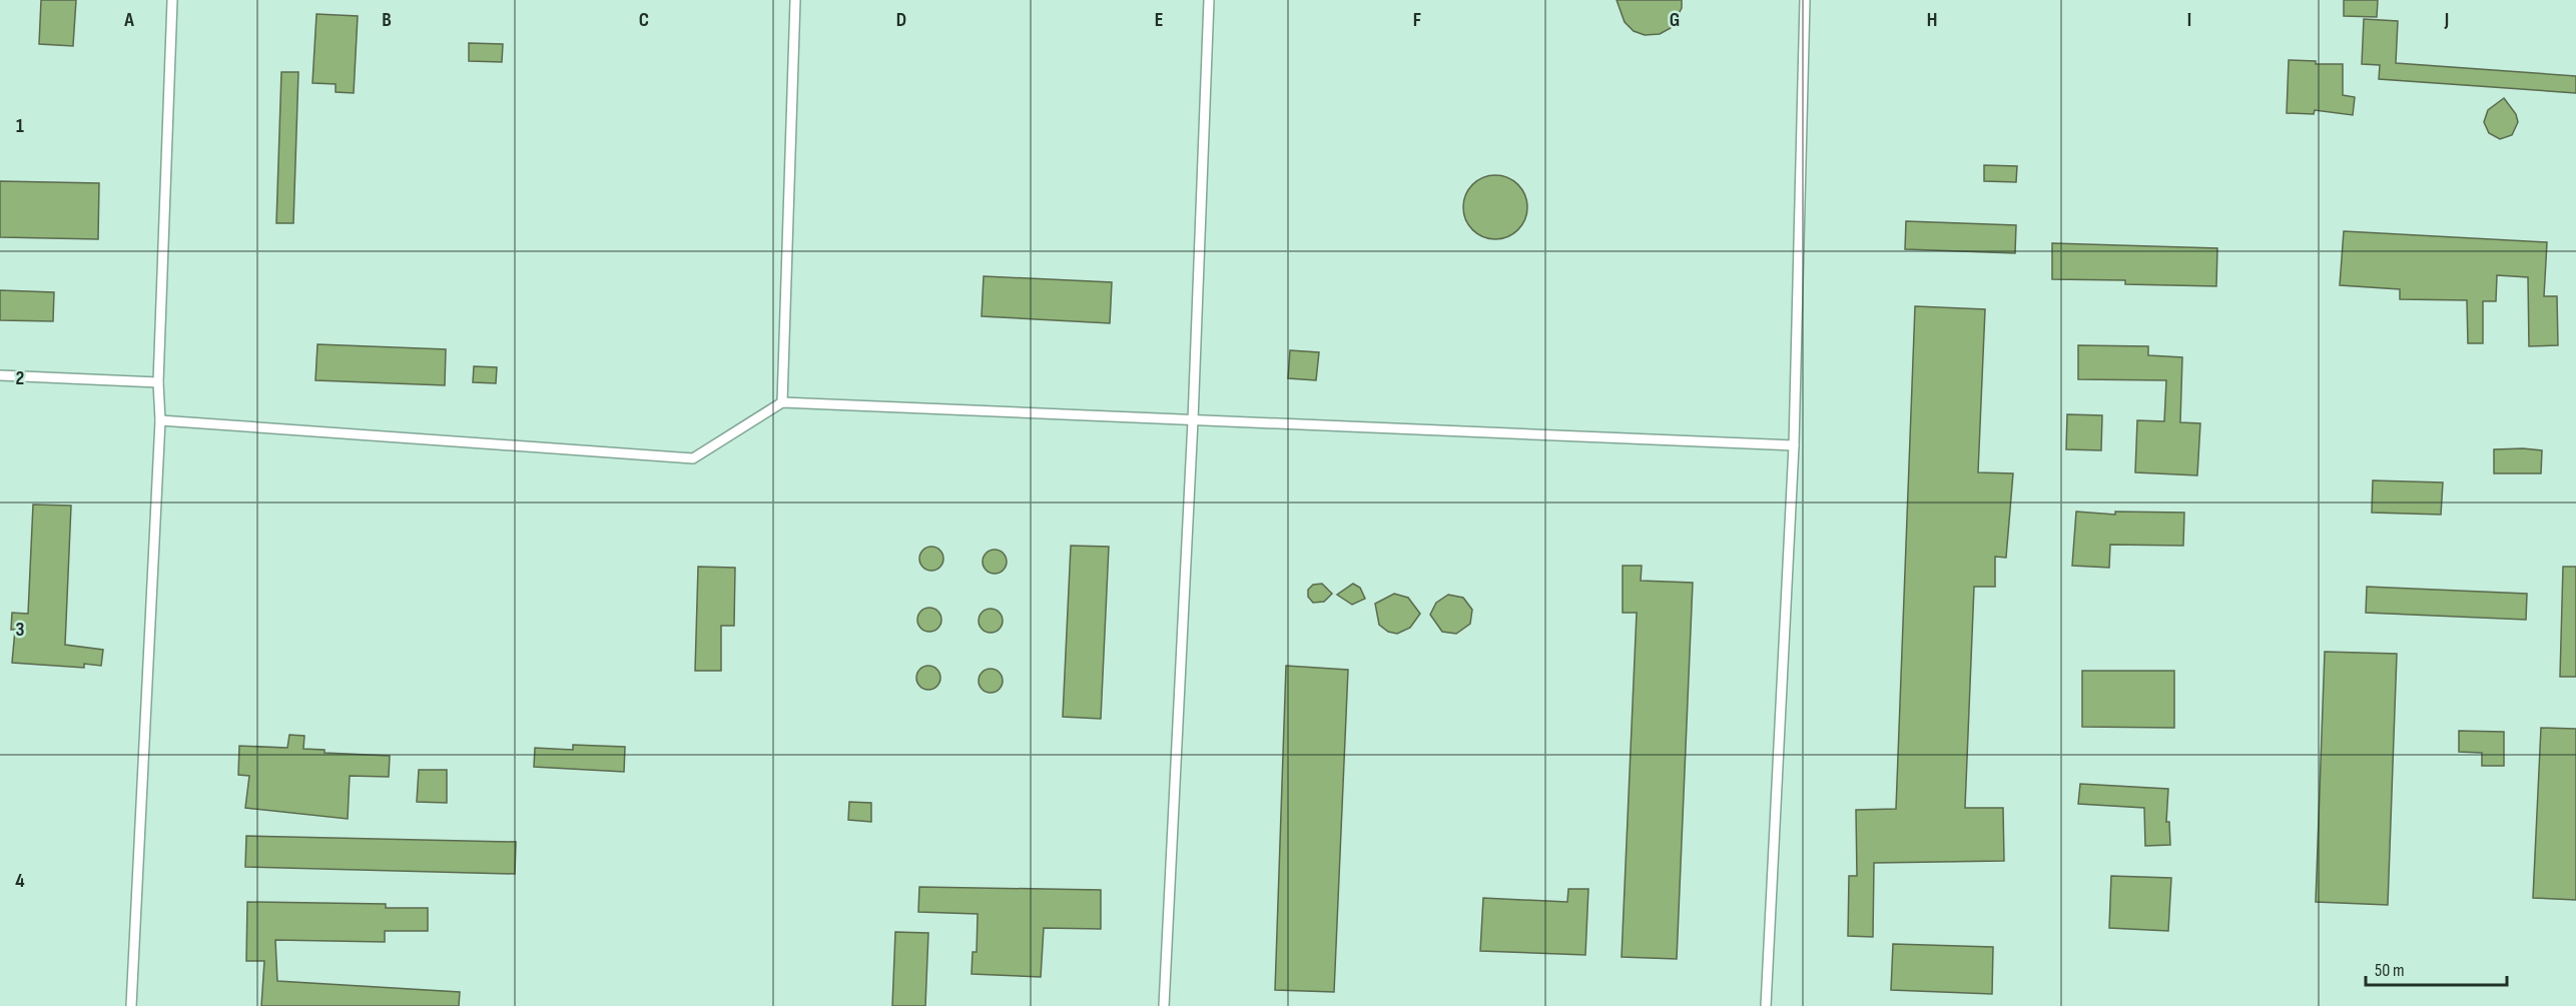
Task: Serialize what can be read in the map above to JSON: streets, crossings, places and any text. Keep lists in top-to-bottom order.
{
  "scale_bar": "50 m",
  "grid": {
    "columns": [
      "A",
      "B",
      "C",
      "D",
      "E",
      "F",
      "G",
      "H",
      "I",
      "J"
    ],
    "rows": [
      "1",
      "2",
      "3",
      "4"
    ]
  }
}
